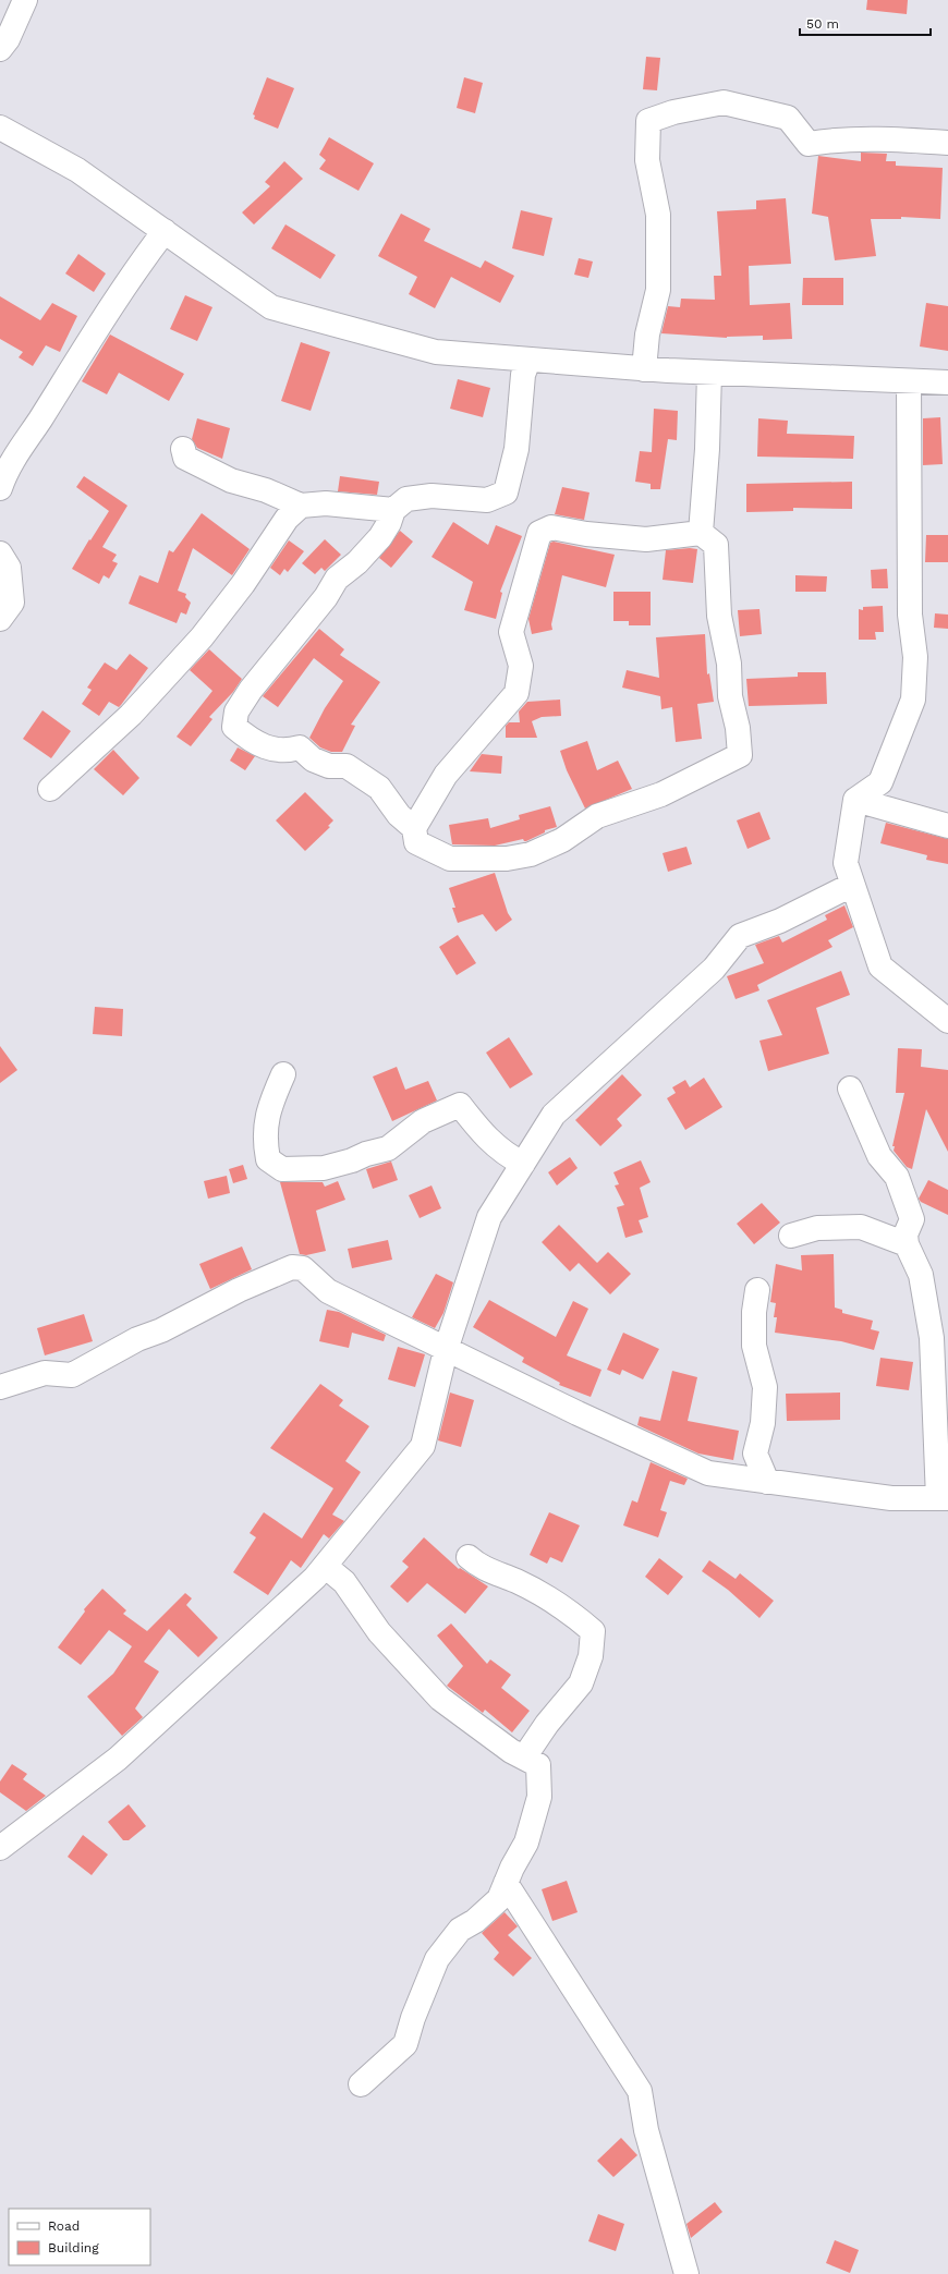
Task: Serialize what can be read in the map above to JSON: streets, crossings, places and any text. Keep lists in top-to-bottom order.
{
  "legend": ["Road", "Building"],
  "scale_bar": "50 m"
}
